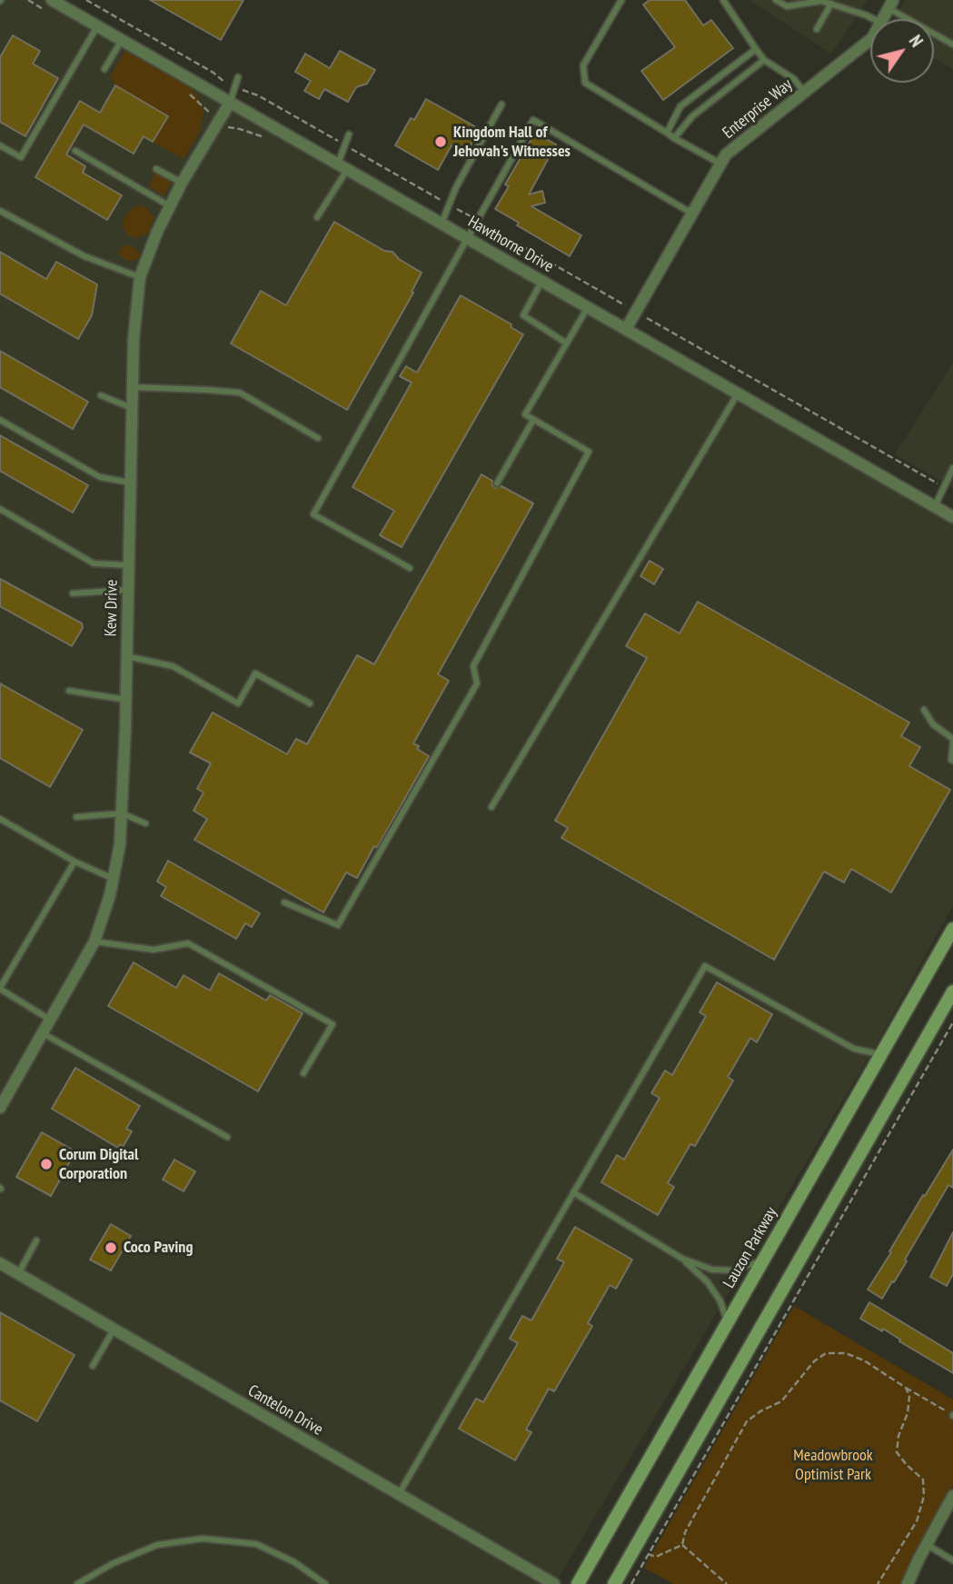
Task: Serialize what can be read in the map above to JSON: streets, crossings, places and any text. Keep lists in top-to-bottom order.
{
  "streets": {
    "main road": ["Lauzon Parkway"],
    "street": [
      "Enterprise Way",
      "Hawthorne Drive",
      "Kew Drive",
      "Cantelon Drive"
    ]
  },
  "crossings": [
    ["Enterprise Way", "Hawthorne Drive"],
    ["Hawthorne Drive", "Kew Drive"]
  ],
  "parks": ["Meadowbrook Optimist Park"],
  "places": ["Kingdom Hall of Jehovah's Witnesses", "Corum Digital Corporation", "Coco Paving"],
  "north": "top right"
}
